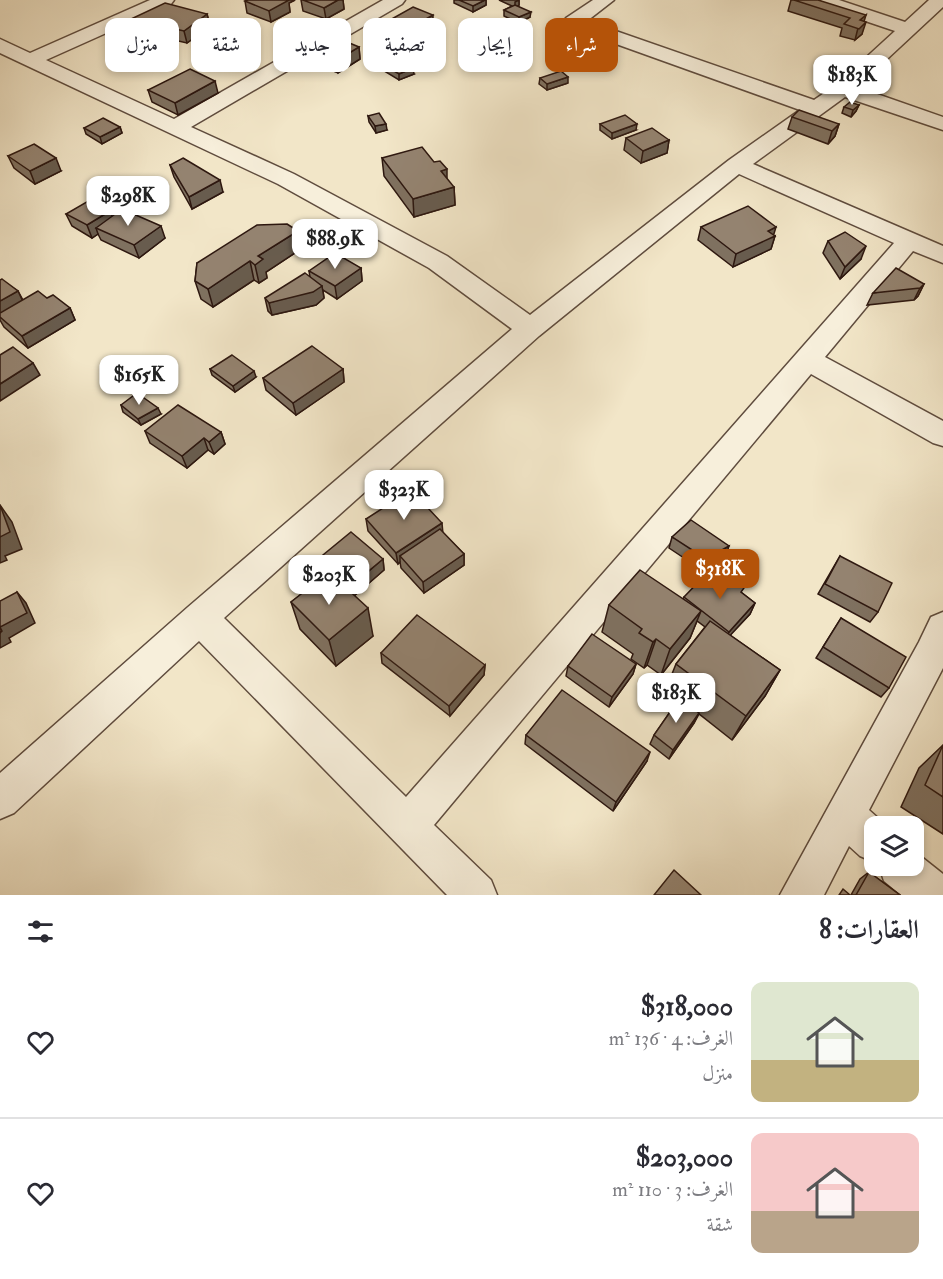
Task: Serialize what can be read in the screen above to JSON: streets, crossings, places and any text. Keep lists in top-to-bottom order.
{
  "page": {
    "chip": [
      "شراء",
      "إيجار",
      "تصفية",
      "جديد",
      "شقة",
      "منزل"
    ],
    "price": [
      "$183K",
      "$298K",
      "$88.9K",
      "$165K",
      "$323K",
      "$318K",
      "$203K",
      "$183K"
    ],
    "heading": "العقارات: 8",
    "list": [
      {
        "name": "$318,000",
        "note": "الغرف: 4 · 136 m² · منزل"
      },
      {
        "name": "$203,000",
        "note": "الغرف: 3 · 110 m² · شقة"
      }
    ]
  }
}
